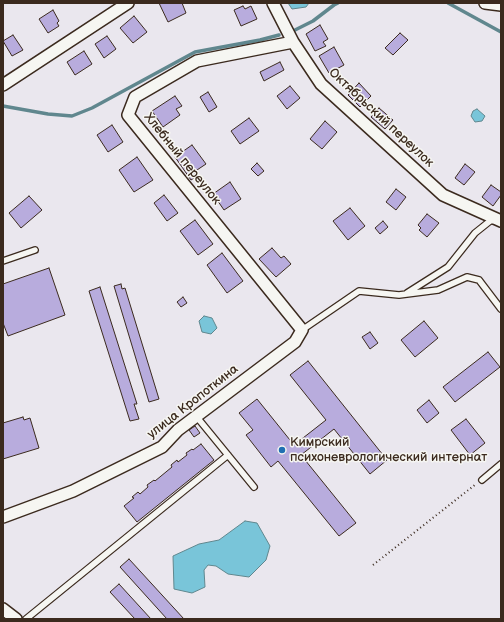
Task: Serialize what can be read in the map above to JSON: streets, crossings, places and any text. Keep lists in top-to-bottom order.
{
  "streets": {
    "street": ["Октябрьский переулок", "Хлебный переулок", "улица Кропоткина"]
  },
  "crossings": [
    ["Октябрьский переулок", "Хлебный переулок"],
    ["Хлебный переулок", "улица Кропоткина"]
  ],
  "places": ["Кимрский психоневрологический интернат"]
}
